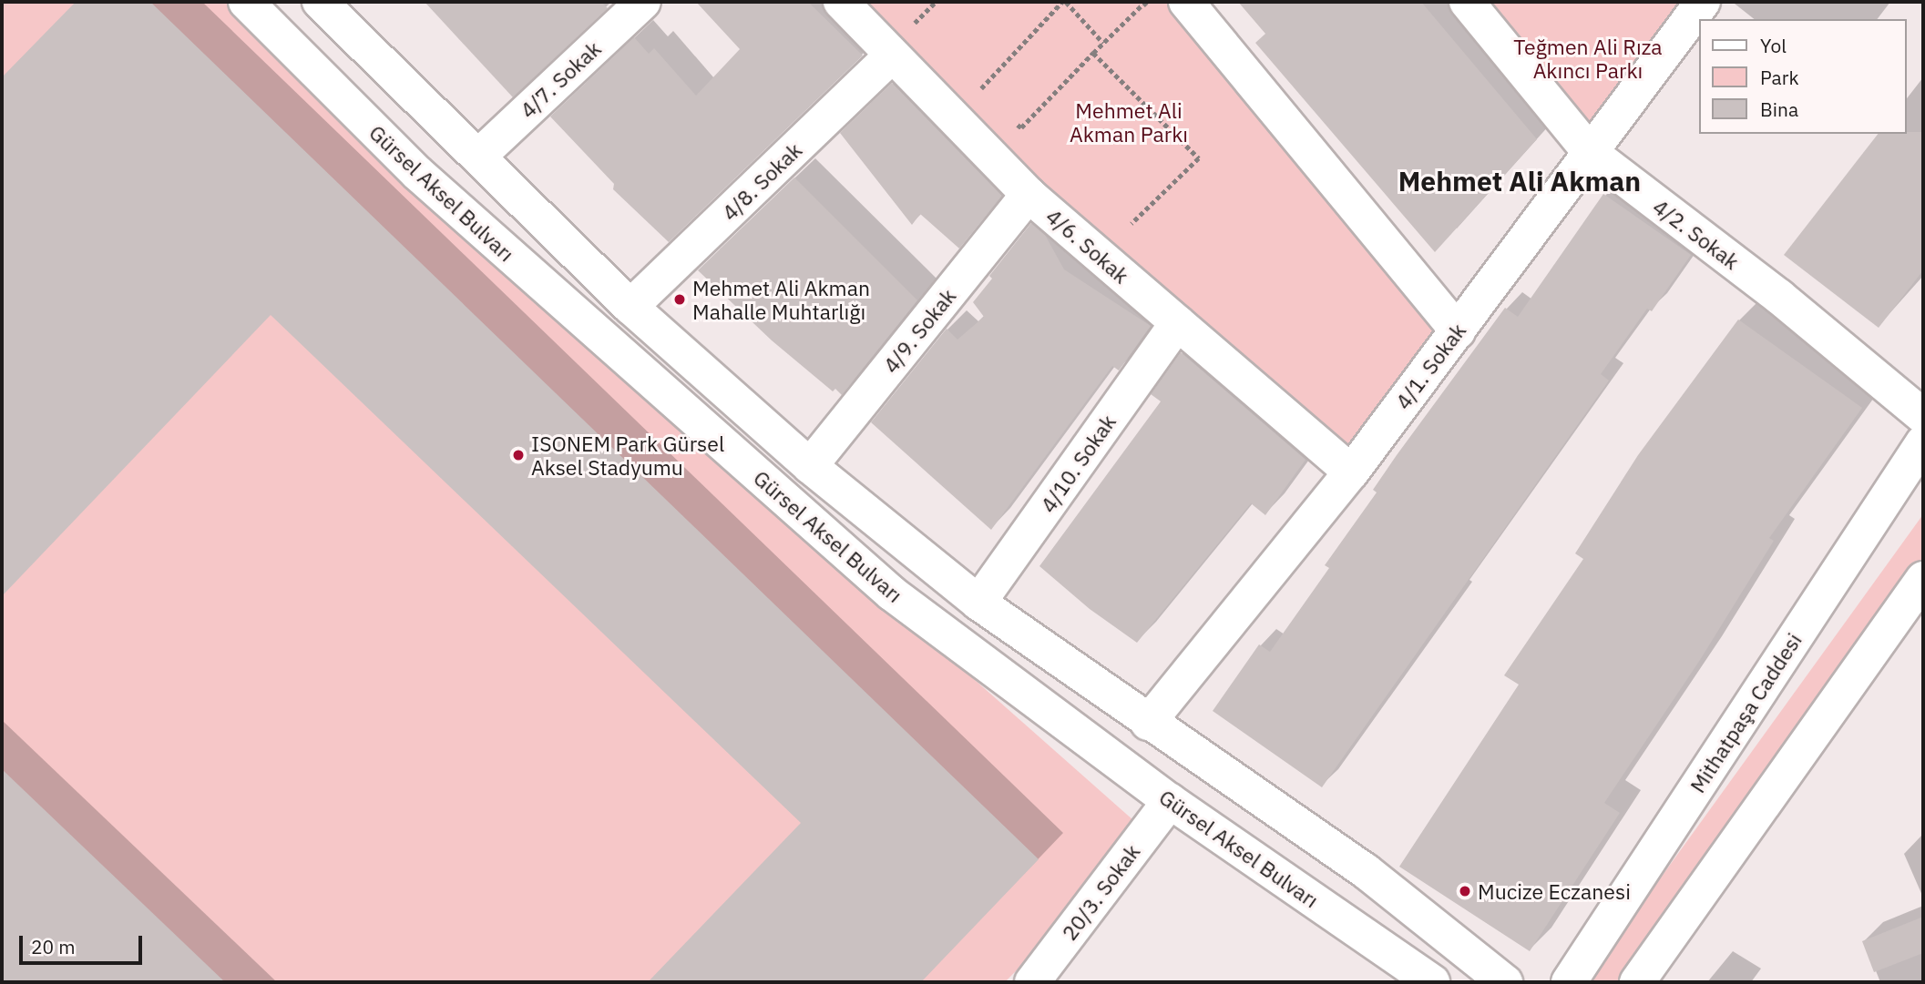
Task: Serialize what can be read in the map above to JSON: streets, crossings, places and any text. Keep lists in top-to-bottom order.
{
  "streets": {
    "main road": [
      "4/7. Sokak",
      "4/8. Sokak",
      "Gürsel Aksel Bulvarı",
      "4/2. Sokak",
      "4/6. Sokak",
      "4/9. Sokak",
      "4/1. Sokak",
      "4/10. Sokak",
      "Mithatpaşa Caddesi",
      "20/3. Sokak"
    ]
  },
  "crossings": [
    ["4/7. Sokak", "Gürsel Aksel Bulvarı"],
    ["4/8. Sokak", "Gürsel Aksel Bulvarı"],
    ["4/8. Sokak", "4/6. Sokak"],
    ["Gürsel Aksel Bulvarı", "4/9. Sokak"],
    ["Gürsel Aksel Bulvarı", "4/1. Sokak"],
    ["Gürsel Aksel Bulvarı", "4/10. Sokak"],
    ["Gürsel Aksel Bulvarı", "20/3. Sokak"],
    ["4/2. Sokak", "4/1. Sokak"],
    ["4/6. Sokak", "4/9. Sokak"],
    ["4/6. Sokak", "4/1. Sokak"],
    ["4/6. Sokak", "4/10. Sokak"]
  ],
  "districts": ["Mehmet Ali Akman"],
  "parks": ["Teğmen Ali Rıza Akıncı Parkı", "Mehmet Ali Akman Parkı"],
  "places": ["Mehmet Ali Akman Mahalle Muhtarlığı", "ISONEM Park Gürsel Aksel Stadyumu", "Mucize Eczanesi"],
  "legend": ["Yol", "Park", "Bina"],
  "scale_bar": "20 m"
}
